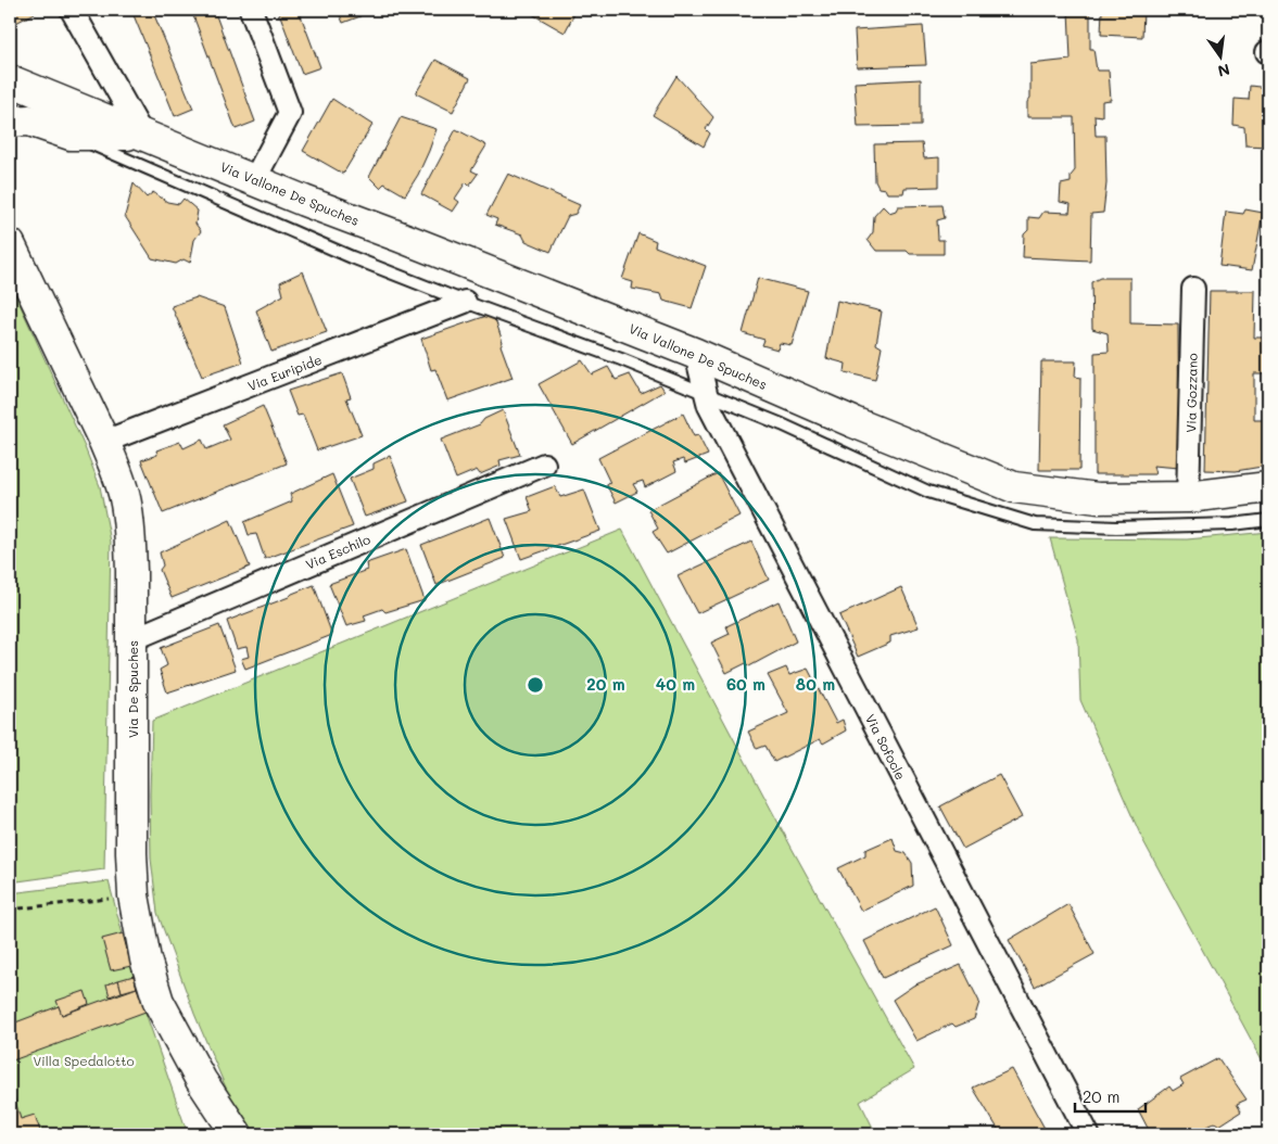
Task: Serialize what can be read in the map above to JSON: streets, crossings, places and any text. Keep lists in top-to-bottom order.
{
  "streets": {
    "street": [
      "Via Vallone De Spuches",
      "Via Euripide",
      "Via Gozzano",
      "Via Eschilo",
      "Via De Spuches",
      "Via Sofocle"
    ]
  },
  "crossings": [
    ["Via Vallone De Spuches", "Via Gozzano"],
    ["Via Vallone De Spuches", "Via Sofocle"],
    ["Via Euripide", "Via De Spuches"],
    ["Via Eschilo", "Via De Spuches"]
  ],
  "parks": ["Villa Spedalotto"],
  "scale_bar": "20 m",
  "north": "bottom",
  "rings": [
    "20 m",
    "40 m",
    "60 m",
    "80 m"
  ]
}
